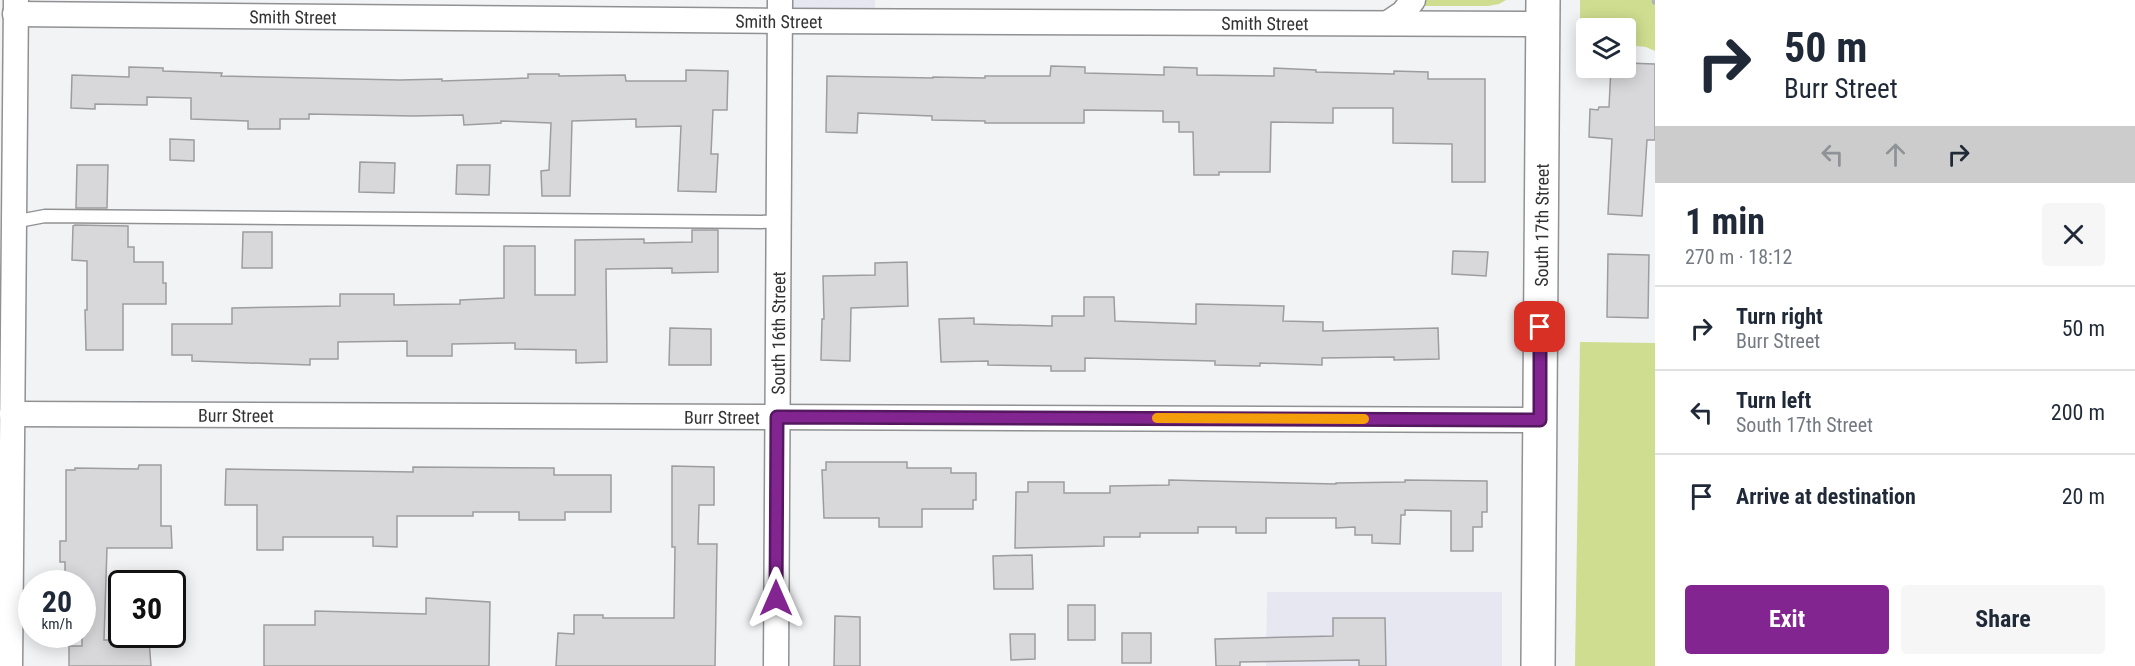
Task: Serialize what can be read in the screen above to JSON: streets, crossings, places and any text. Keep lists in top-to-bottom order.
{
  "streets": {
    "main road": ["South 17th Street"],
    "street": ["Smith Street", "South 16th Street", "Burr Street"]
  },
  "crossings": [
    ["Smith Street", "South 17th Street"],
    ["Smith Street", "South 16th Street"],
    ["South 17th Street", "Burr Street"],
    ["South 16th Street", "Burr Street"]
  ],
  "page": {
    "turn": ["50 m", "Burr Street"],
    "heading": ["1 min", "270 m · 18:12"],
    "list": [
      {
        "name": "Turn right",
        "note": "Burr Street",
        "value": "50 m"
      },
      {
        "name": "Turn left",
        "note": "South 17th Street",
        "value": "200 m"
      },
      {
        "name": "Arrive at destination",
        "value": "20 m"
      }
    ],
    "speed": "20 km/h",
    "limit": "30",
    "buttons": ["Exit", "Share"]
  }
}
